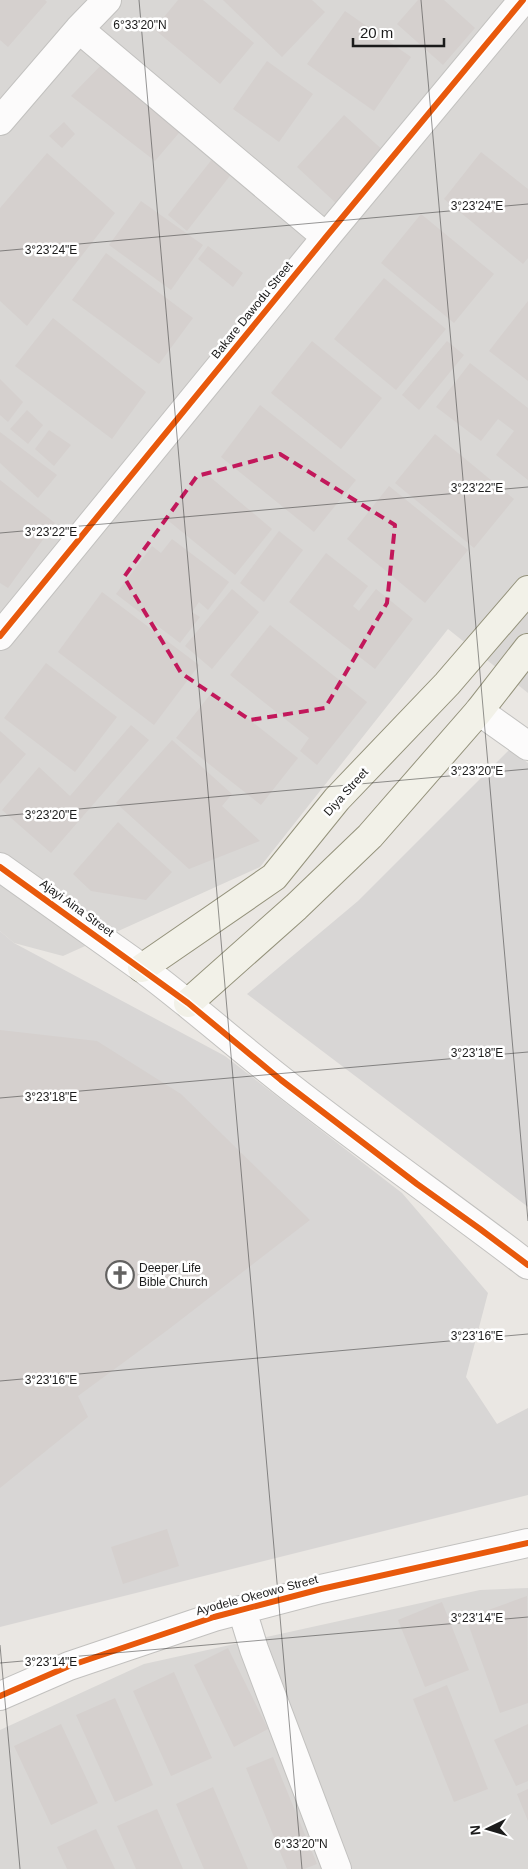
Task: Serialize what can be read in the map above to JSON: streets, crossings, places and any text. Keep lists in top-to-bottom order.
{
  "streets": {
    "main road": ["Diya Street"],
    "street": ["Bakare Dawodu Street", "Ajayi Aina Street", "Ayodele Okeowo Street"]
  },
  "crossings": [
    ["Diya Street", "Ajayi Aina Street"]
  ],
  "places": {
    "church": ["Deeper Life Bible Church"]
  },
  "scale_bar": "20 m",
  "north": "left",
  "coordinates": [
    "6°33'20\"N",
    "3°23'24\"E",
    "3°23'22\"E",
    "3°23'20\"E",
    "3°23'18\"E",
    "3°23'16\"E",
    "3°23'14\"E"
  ]
}
